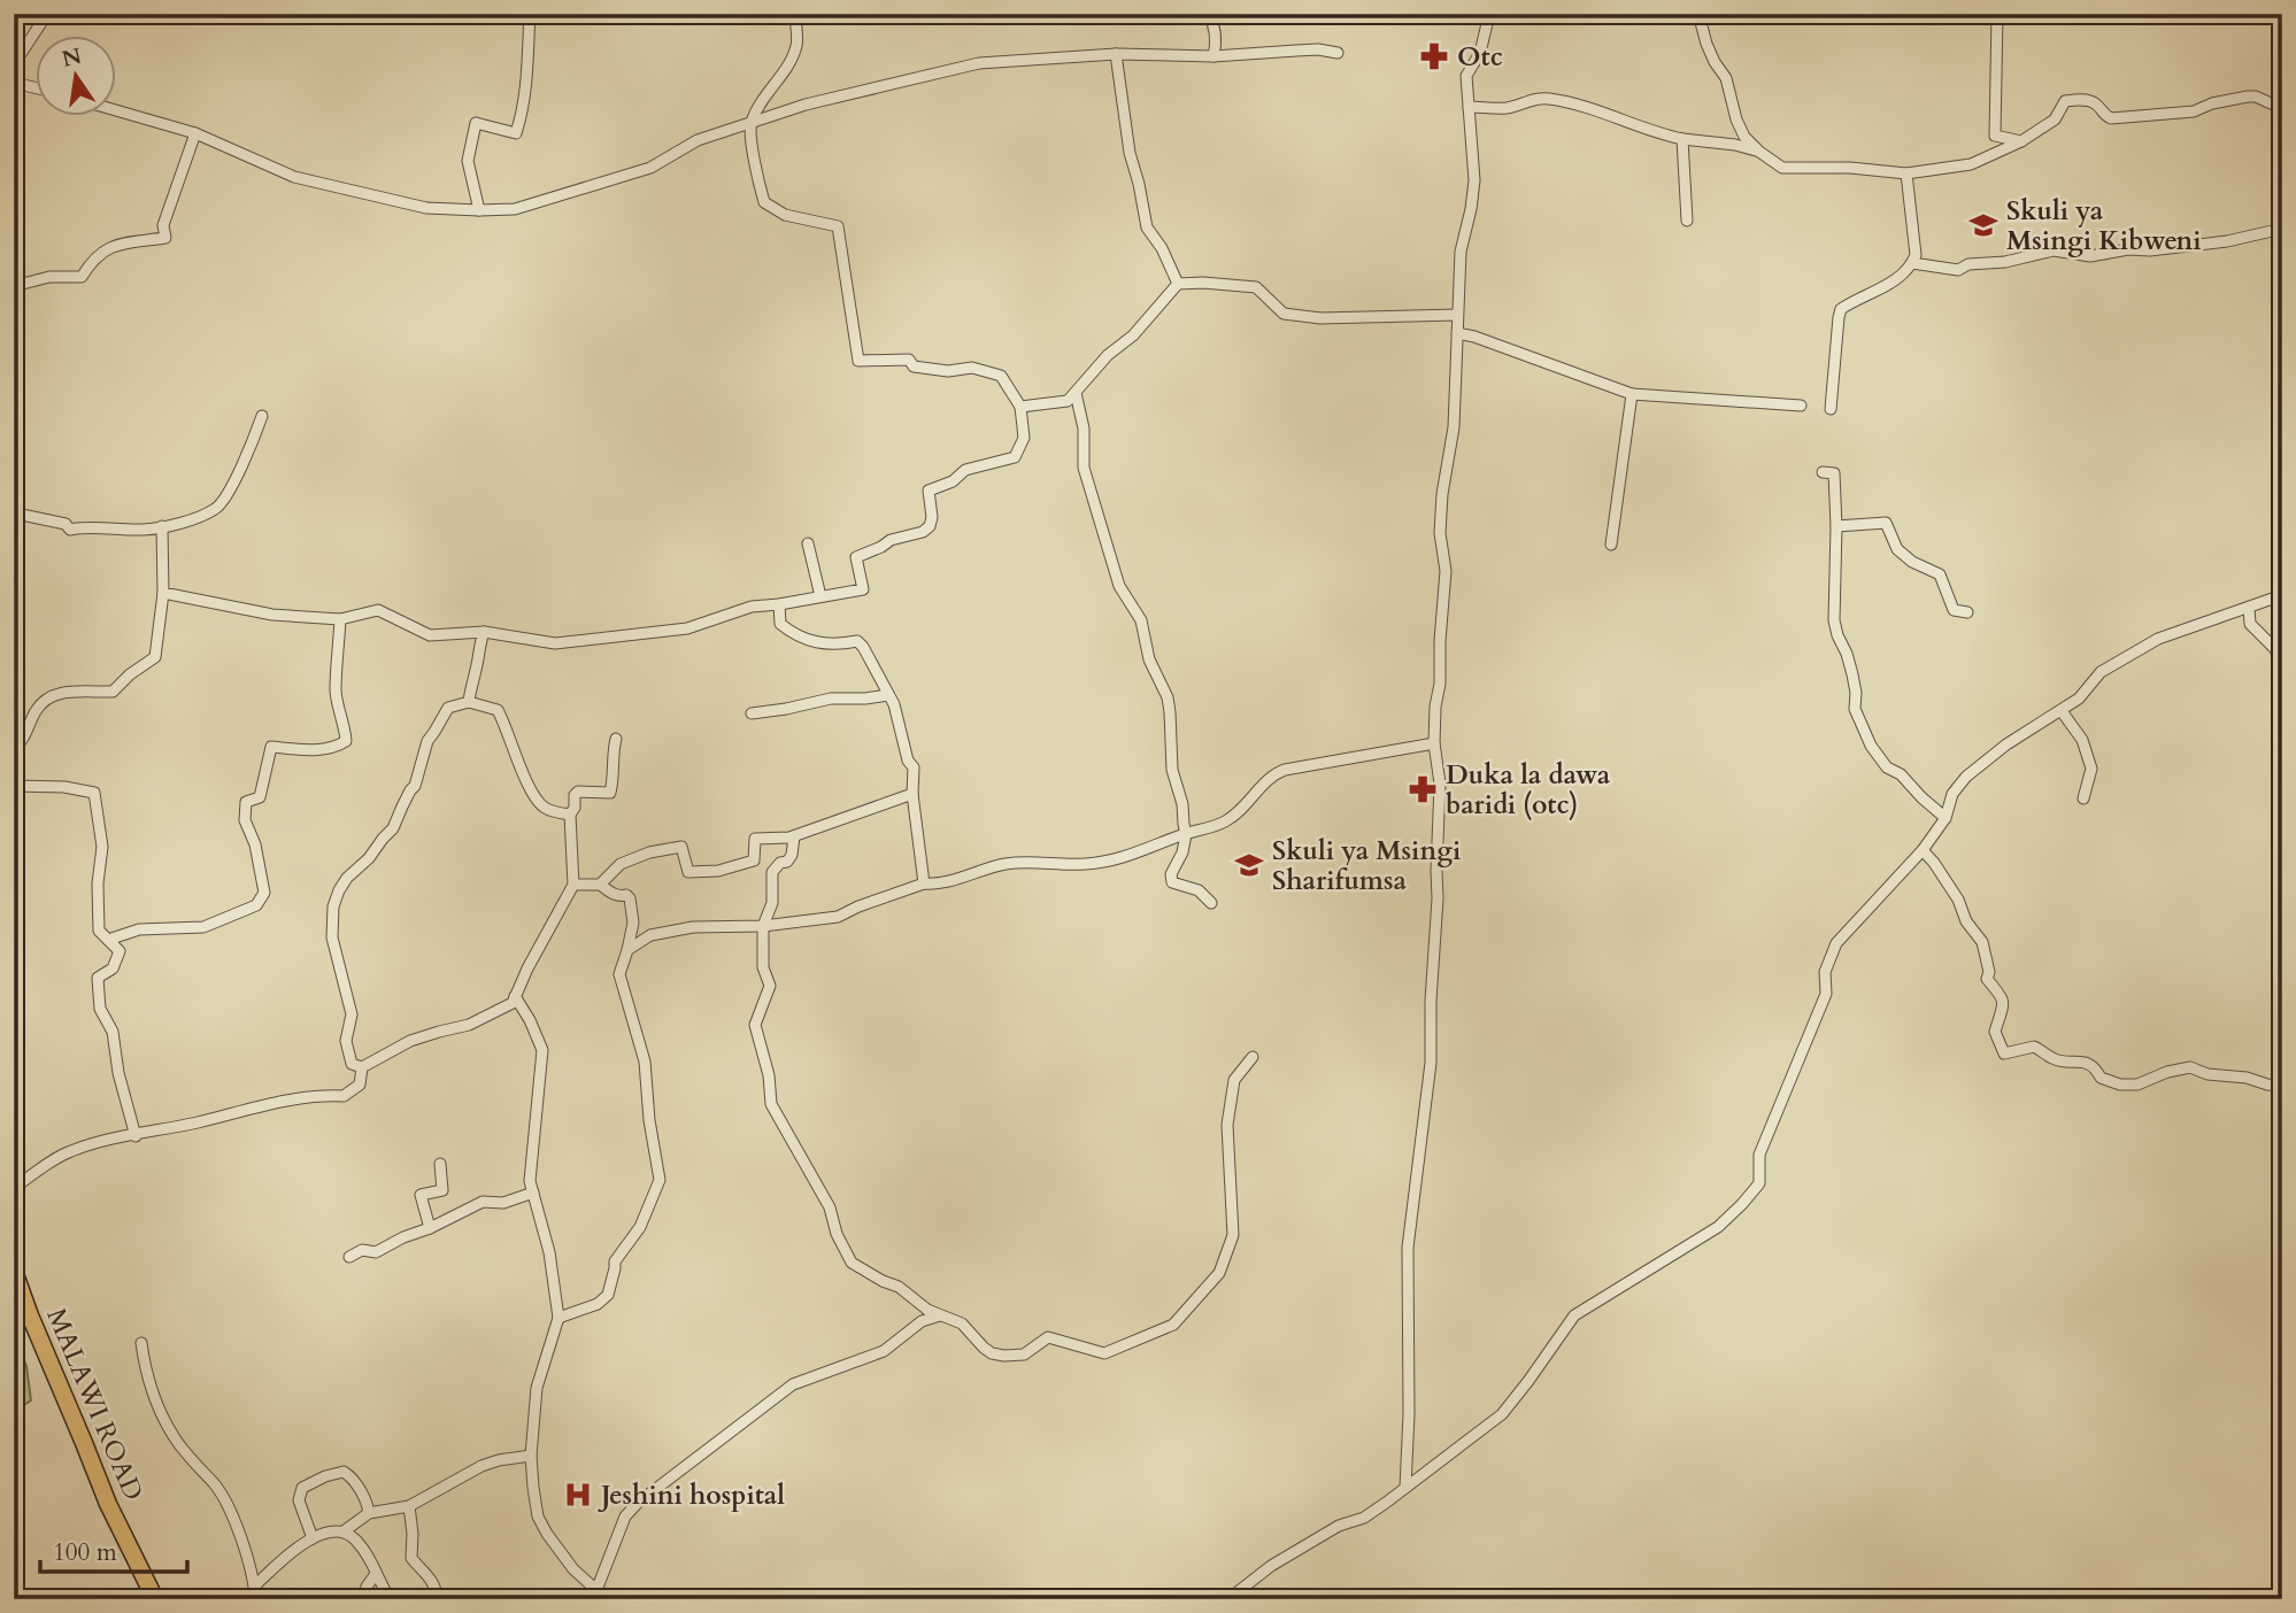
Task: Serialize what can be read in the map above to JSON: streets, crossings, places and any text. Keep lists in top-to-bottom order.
{
  "streets": {
    "main road": ["MALAWI ROAD"]
  },
  "places": {
    "pharmacy": ["Otc", "Duka la dawa baridi (otc)"],
    "school or university": ["Skuli ya Msingi Kibweni", "Skuli ya Msingi Sharifumsa"],
    "hospital": ["Jeshini hospital"]
  },
  "scale_bar": "100 m",
  "north": "top"
}
